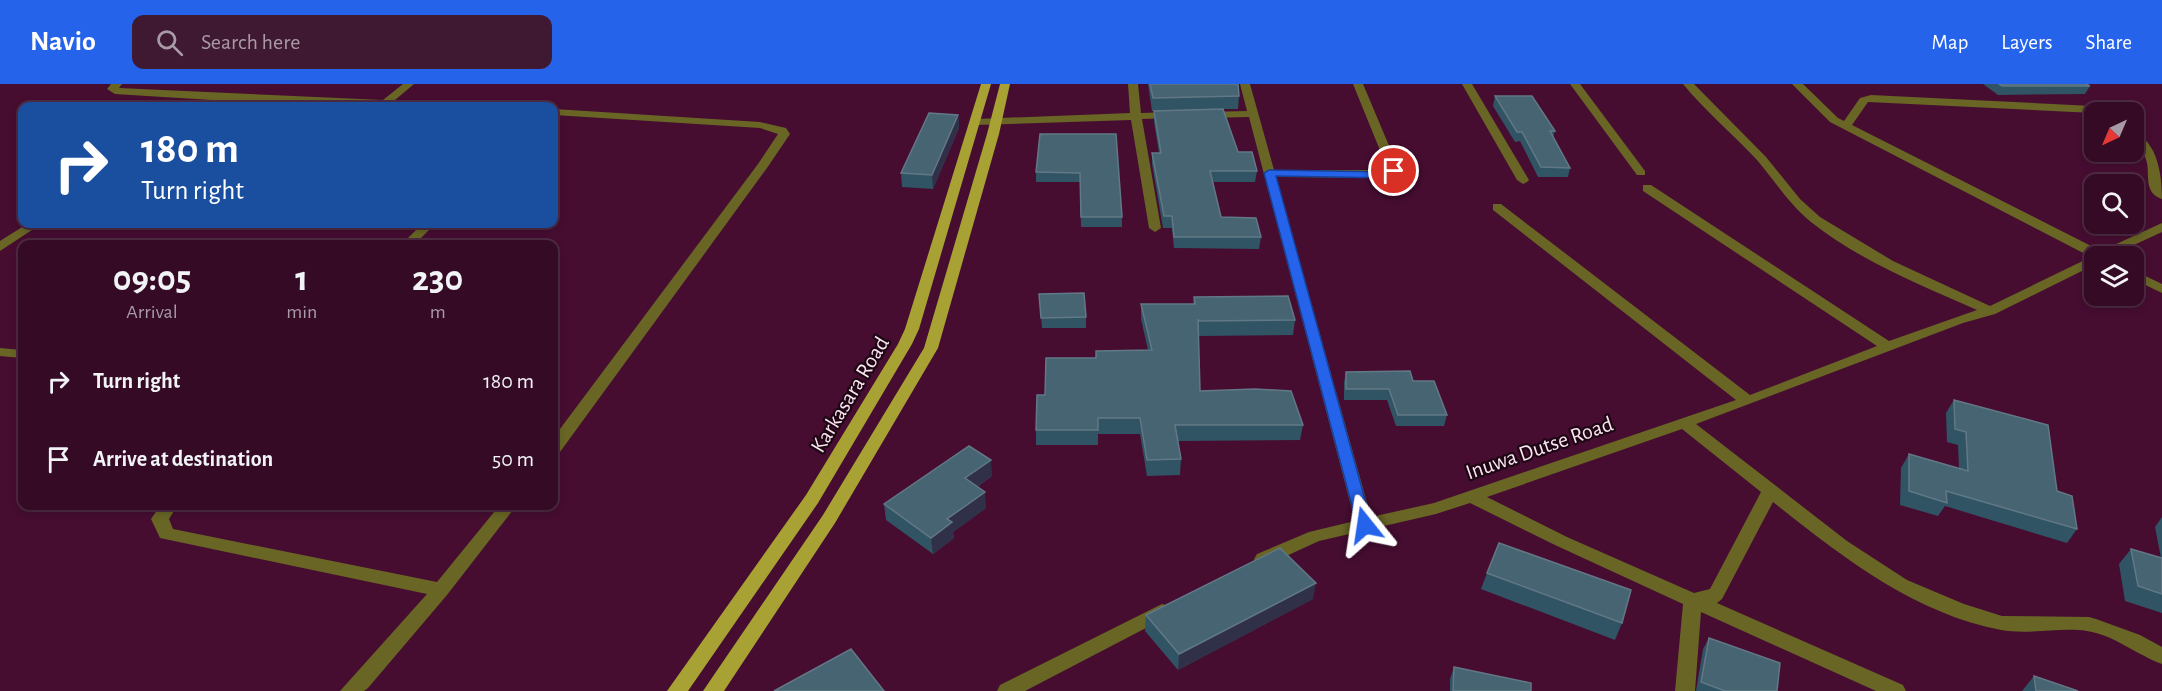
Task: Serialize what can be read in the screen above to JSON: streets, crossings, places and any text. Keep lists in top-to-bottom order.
{
  "streets": {
    "main road": ["Karkasara Road"],
    "street": ["Inuwa Dutse Road"]
  },
  "north": "bottom left",
  "page": {
    "header": "Navio",
    "search": "Search here",
    "nav": ["Map", "Layers", "Share"],
    "turn": ["180 m", "Turn right"],
    "eta": [
      "09:05",
      "Arrival",
      "1",
      "min",
      "230",
      "m"
    ],
    "list": [
      {
        "name": "Turn right",
        "value": "180 m"
      },
      {
        "name": "Arrive at destination",
        "value": "50 m"
      }
    ]
  }
}
